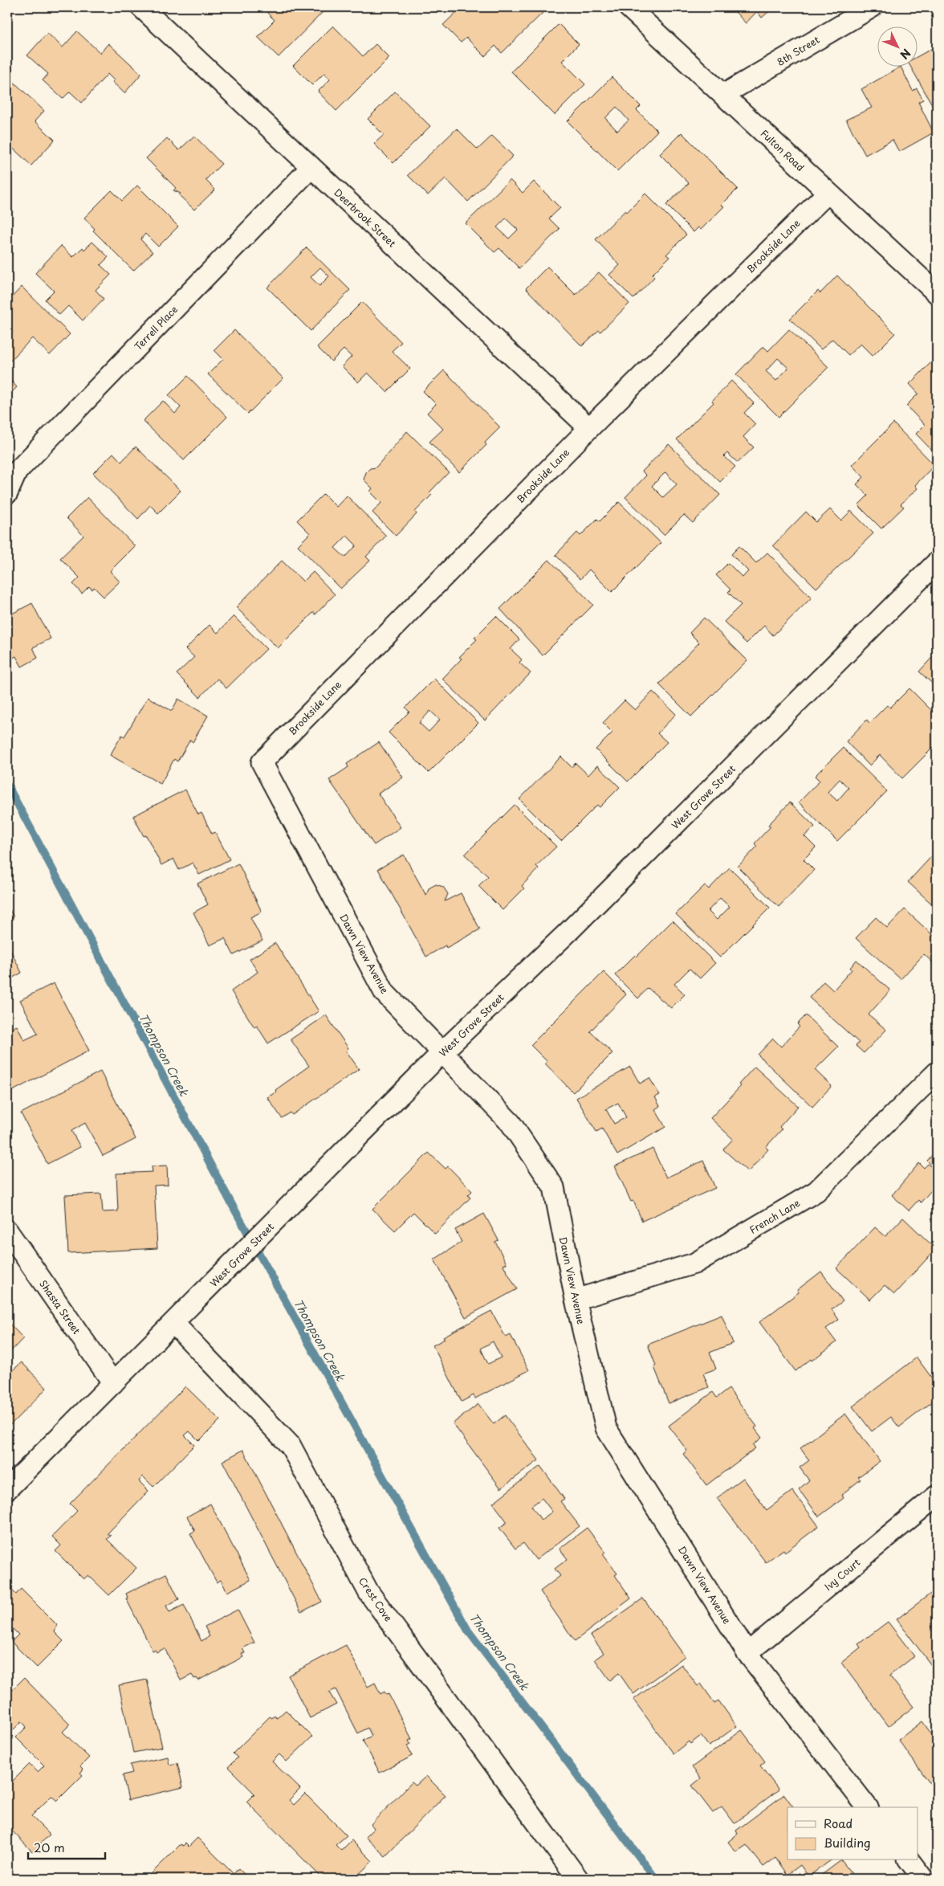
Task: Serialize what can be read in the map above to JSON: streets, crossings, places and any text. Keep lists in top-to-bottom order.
{
  "streets": {
    "street": [
      "8th Street",
      "Fulton Road",
      "Deerbrook Street",
      "Brookside Lane",
      "Terrell Place",
      "West Grove Street",
      "Dawn View Avenue",
      "French Lane",
      "Shasta Street",
      "Ivy Court",
      "Crest Cove"
    ]
  },
  "crossings": [
    ["8th Street", "Fulton Road"],
    ["Fulton Road", "Brookside Lane"],
    ["Deerbrook Street", "Brookside Lane"],
    ["Deerbrook Street", "Terrell Place"],
    ["Brookside Lane", "Dawn View Avenue"],
    ["West Grove Street", "Dawn View Avenue"],
    ["West Grove Street", "Shasta Street"],
    ["West Grove Street", "Crest Cove"],
    ["Dawn View Avenue", "French Lane"],
    ["Dawn View Avenue", "Ivy Court"]
  ],
  "water": ["Thompson Creek"],
  "legend": ["Road", "Building"],
  "scale_bar": "20 m",
  "north": "bottom right"
}
